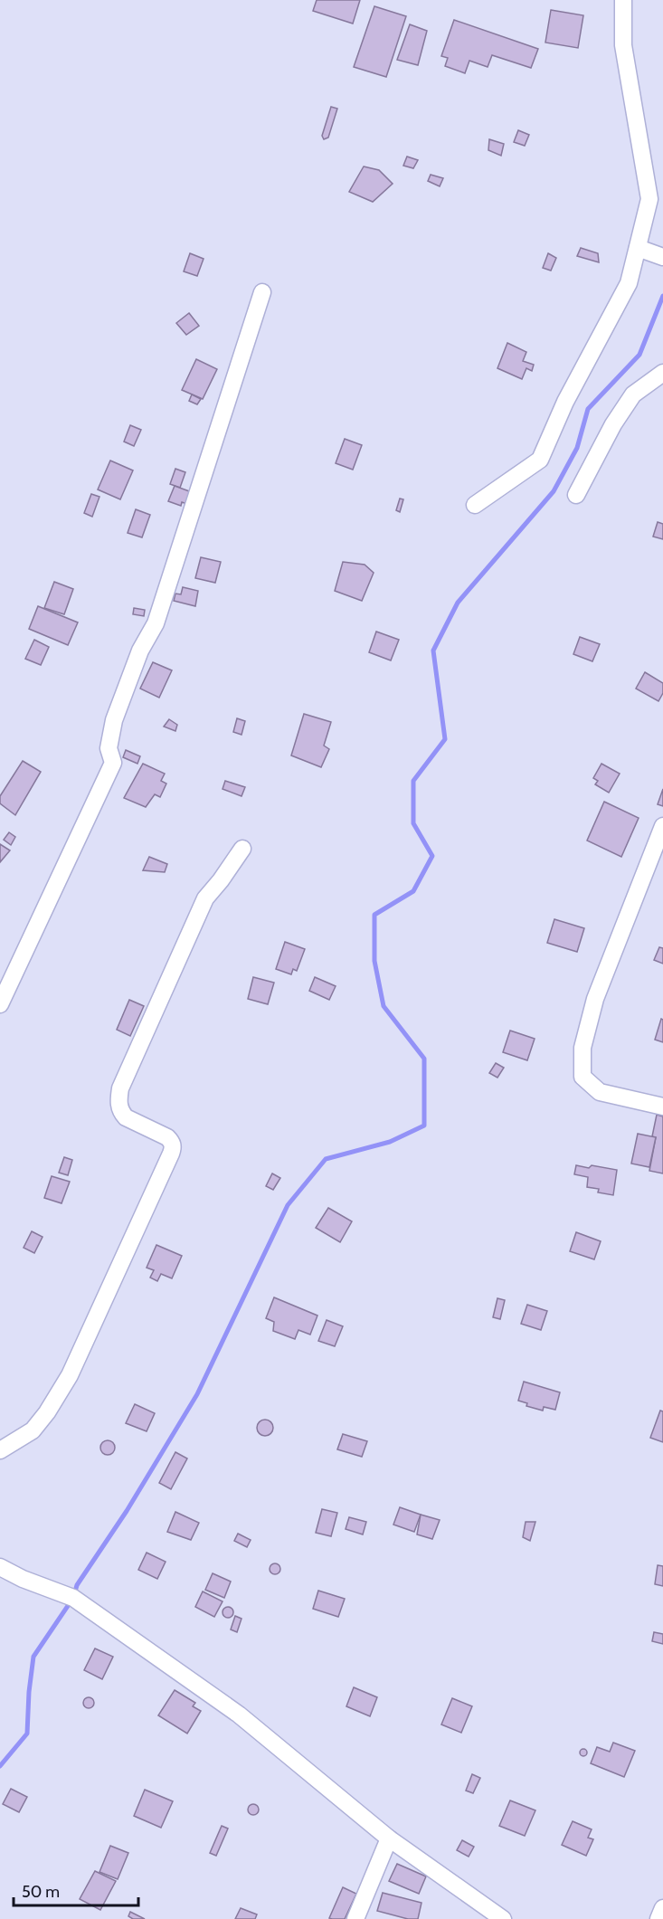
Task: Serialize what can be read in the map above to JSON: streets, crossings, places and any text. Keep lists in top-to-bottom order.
{
  "scale_bar": "50 m"
}
